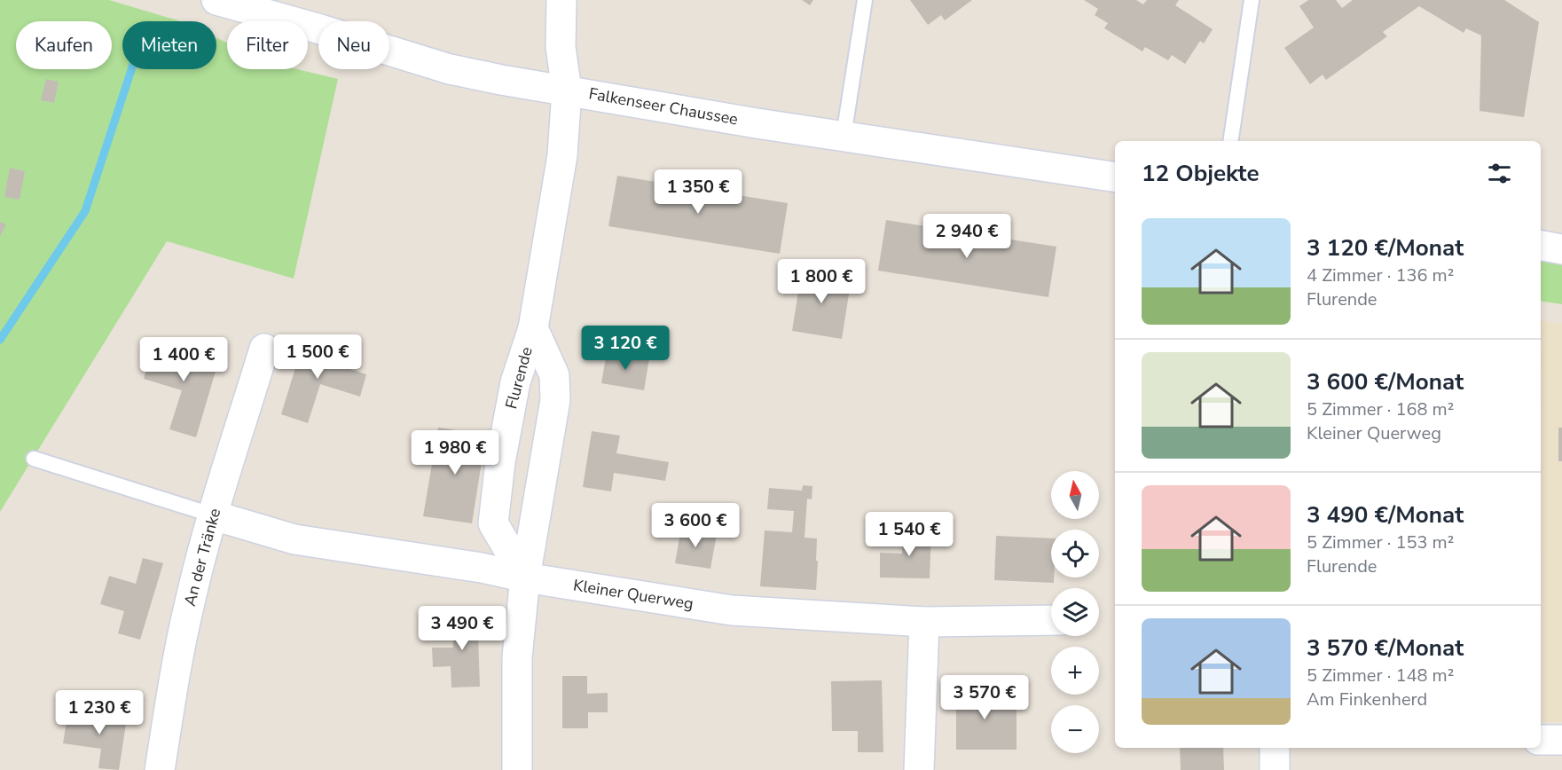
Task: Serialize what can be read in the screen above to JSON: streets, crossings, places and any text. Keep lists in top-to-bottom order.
{
  "streets": {
    "street": [
      "Falkenseer Chaussee",
      "Flurende",
      "An der Tränke",
      "Kleiner Querweg"
    ]
  },
  "crossings": [
    ["Falkenseer Chaussee", "Flurende"],
    ["Flurende", "Kleiner Querweg"],
    ["An der Tränke", "Kleiner Querweg"]
  ],
  "north": "top",
  "page": {
    "chip": [
      "Kaufen",
      "Mieten",
      "Filter",
      "Neu"
    ],
    "heading": "12 Objekte",
    "price": [
      "1 350 €",
      "2 940 €",
      "1 800 €",
      "3 120 €",
      "1 500 €",
      "1 400 €",
      "1 980 €",
      "3 600 €",
      "1 540 €",
      "3 490 €",
      "3 570 €",
      "1 230 €"
    ],
    "list": [
      {
        "name": "3 120 €/Monat",
        "note": "4 Zimmer · 136 m² · Flurende"
      },
      {
        "name": "3 600 €/Monat",
        "note": "5 Zimmer · 168 m² · Kleiner Querweg"
      },
      {
        "name": "3 490 €/Monat",
        "note": "5 Zimmer · 153 m² · Flurende"
      },
      {
        "name": "3 570 €/Monat",
        "note": "5 Zimmer · 148 m² · Am Finkenherd"
      }
    ],
    "map_buttons": ["+", "−"]
  }
}
